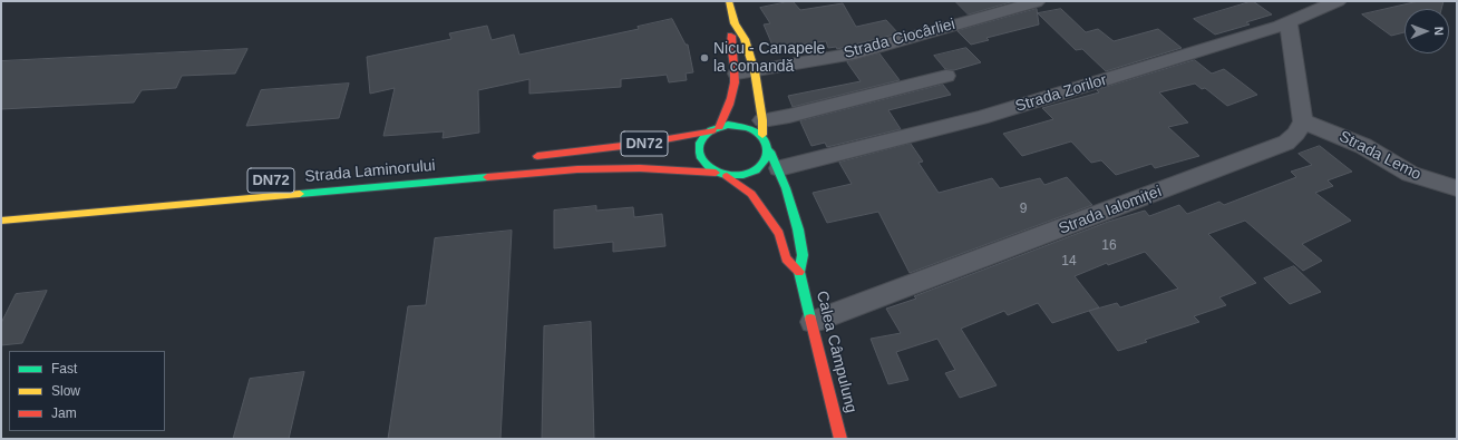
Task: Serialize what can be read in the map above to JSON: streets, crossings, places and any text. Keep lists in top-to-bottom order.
{
  "streets": {
    "main road": ["DN72", "Strada Laminorului", "Calea Câmpulung"],
    "street": [
      "Strada Ciocârliei",
      "Strada Zorilor",
      "Strada Lemo",
      "Strada Ialomiței"
    ]
  },
  "crossings": [
    ["Strada Ciocârliei", "Calea Câmpulung"],
    ["Strada Zorilor", "Calea Câmpulung"],
    ["DN72", "Calea Câmpulung"],
    ["Strada Lemo", "Strada Ialomiței"],
    ["Strada Laminorului", "Calea Câmpulung"],
    ["Strada Ialomiței", "Calea Câmpulung"]
  ],
  "places": ["Nicu - Canapele la comandă"],
  "house_numbers": ["9", "16", "14"],
  "legend": ["Fast", "Slow", "Jam"],
  "north": "right"
}
